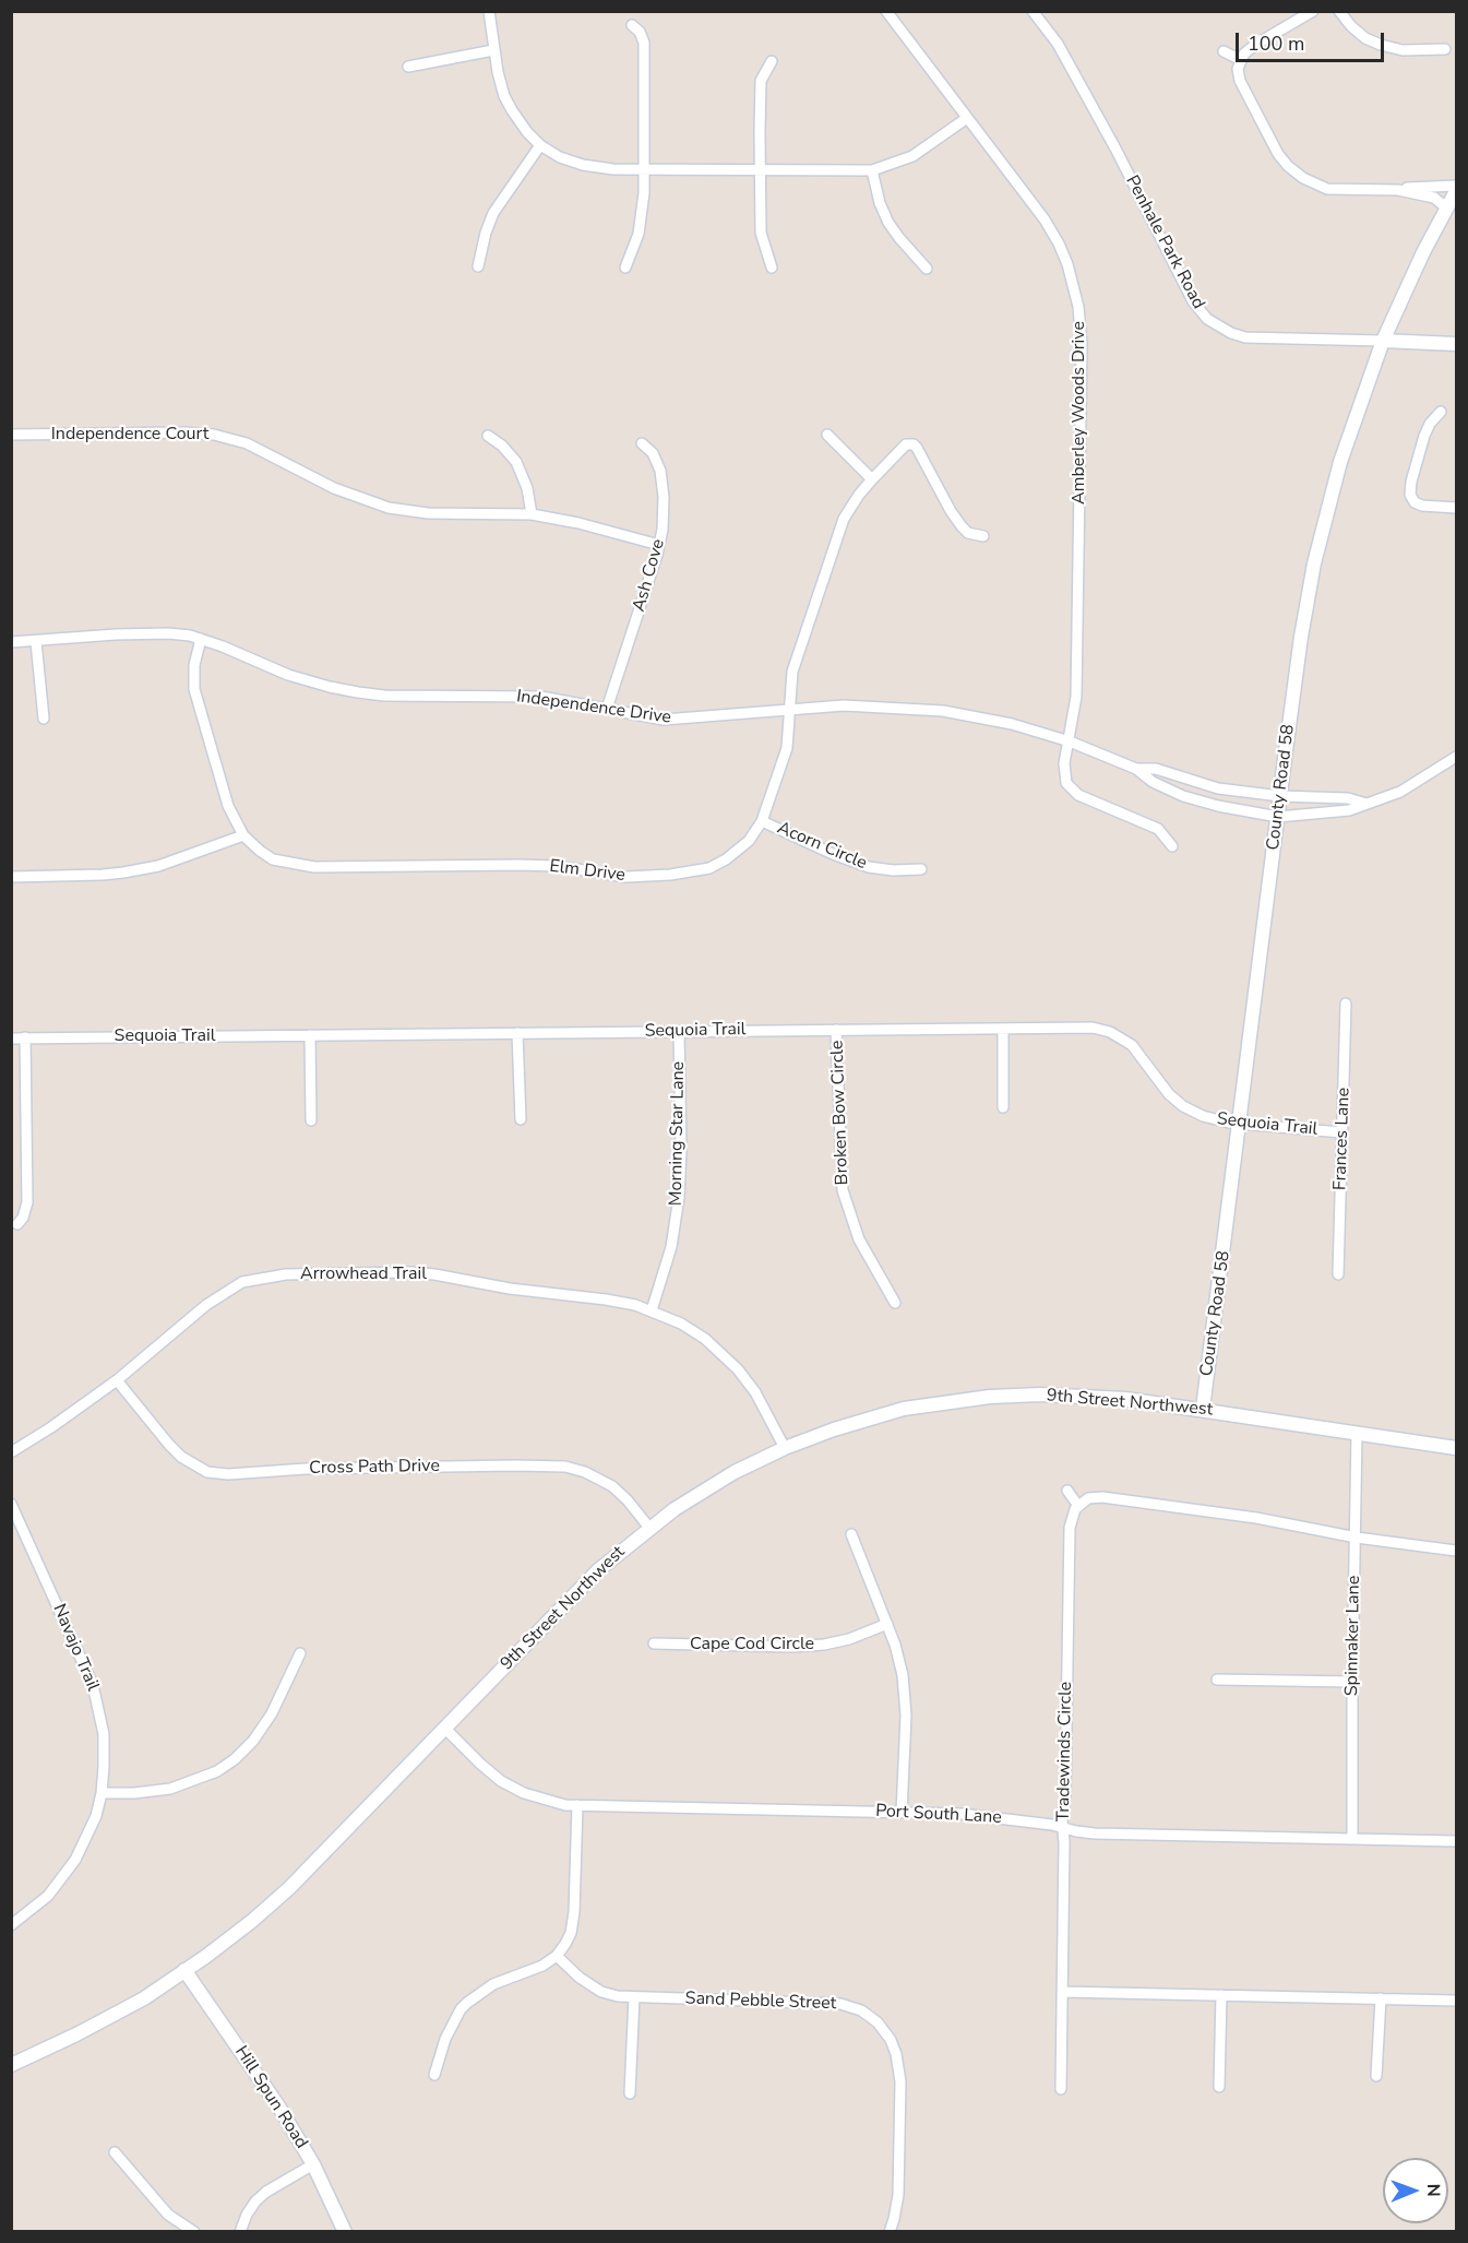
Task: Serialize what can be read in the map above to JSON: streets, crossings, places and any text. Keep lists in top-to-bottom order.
{
  "streets": {
    "street": [
      "Penhale Park Road",
      "Amberley Woods Drive",
      "Independence Court",
      "Ash Cove",
      "Independence Drive",
      "County Road 58",
      "Acorn Circle",
      "Elm Drive",
      "Sequoia Trail",
      "Broken Bow Circle",
      "Morning Star Lane",
      "Frances Lane",
      "Arrowhead Trail",
      "9th Street Northwest",
      "Cross Path Drive",
      "Spinnaker Lane",
      "Cape Cod Circle",
      "Navajo Trail",
      "Tradewinds Circle",
      "Port South Lane",
      "Sand Pebble Street",
      "Hill Spun Road"
    ]
  },
  "crossings": [
    ["Penhale Park Road", "County Road 58"],
    ["Amberley Woods Drive", "Independence Drive"],
    ["Independence Court", "Ash Cove"],
    ["Ash Cove", "Independence Drive"],
    ["Independence Drive", "County Road 58"],
    ["Independence Drive", "Elm Drive"],
    ["County Road 58", "Sequoia Trail"],
    ["County Road 58", "9th Street Northwest"],
    ["Acorn Circle", "Elm Drive"],
    ["Sequoia Trail", "Broken Bow Circle"],
    ["Sequoia Trail", "Morning Star Lane"],
    ["Sequoia Trail", "Frances Lane"],
    ["Morning Star Lane", "Arrowhead Trail"],
    ["Arrowhead Trail", "9th Street Northwest"],
    ["Arrowhead Trail", "Cross Path Drive"],
    ["9th Street Northwest", "Cross Path Drive"],
    ["9th Street Northwest", "Spinnaker Lane"],
    ["9th Street Northwest", "Port South Lane"],
    ["9th Street Northwest", "Hill Spun Road"],
    ["Spinnaker Lane", "Port South Lane"],
    ["Tradewinds Circle", "Port South Lane"]
  ],
  "scale_bar": "100 m",
  "north": "right"
}
